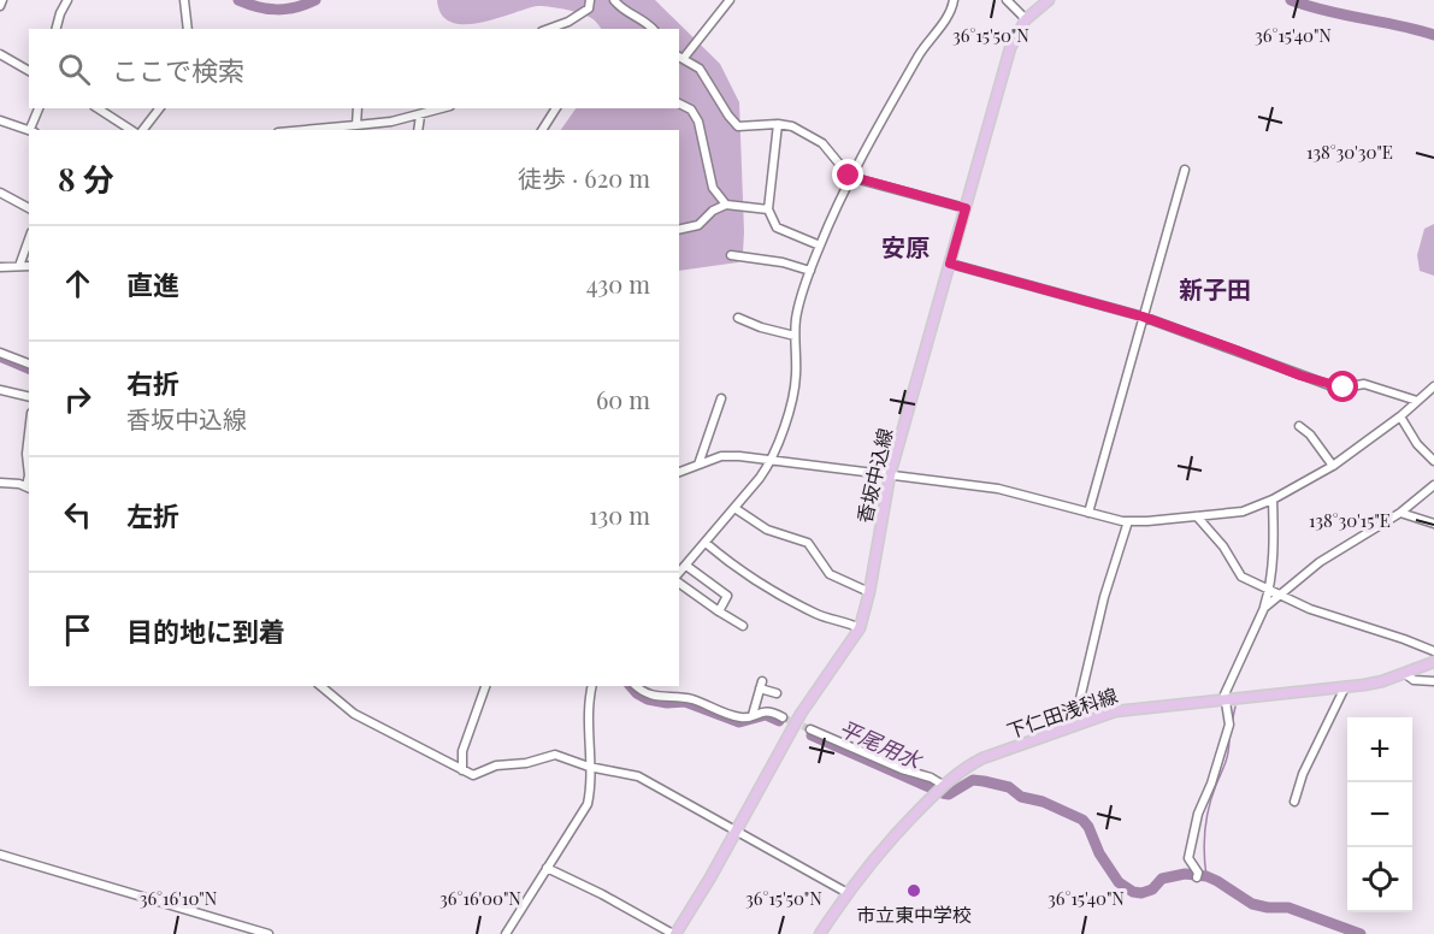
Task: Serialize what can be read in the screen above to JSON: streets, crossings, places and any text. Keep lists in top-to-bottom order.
{
  "streets": {
    "main road": ["香坂中込線", "下仁田浅科線"]
  },
  "districts": ["安原", "新子田"],
  "water": ["平尾用水"],
  "places": ["市立東中学校"],
  "page": {
    "search": "ここで検索",
    "heading": ["8 分", "徒歩 · 620 m"],
    "list": [
      ["直進", "430 m"],
      ["右折", "香坂中込線", "60 m"],
      ["左折", "130 m"],
      "目的地に到着"
    ],
    "map_buttons": ["+", "−"]
  },
  "coordinates": [
    "36°15'50\"N",
    "36°15'40\"N",
    "138°30'30\"E",
    "138°30'15\"E",
    "36°16'10\"N",
    "36°16'00\"N"
  ]
}
